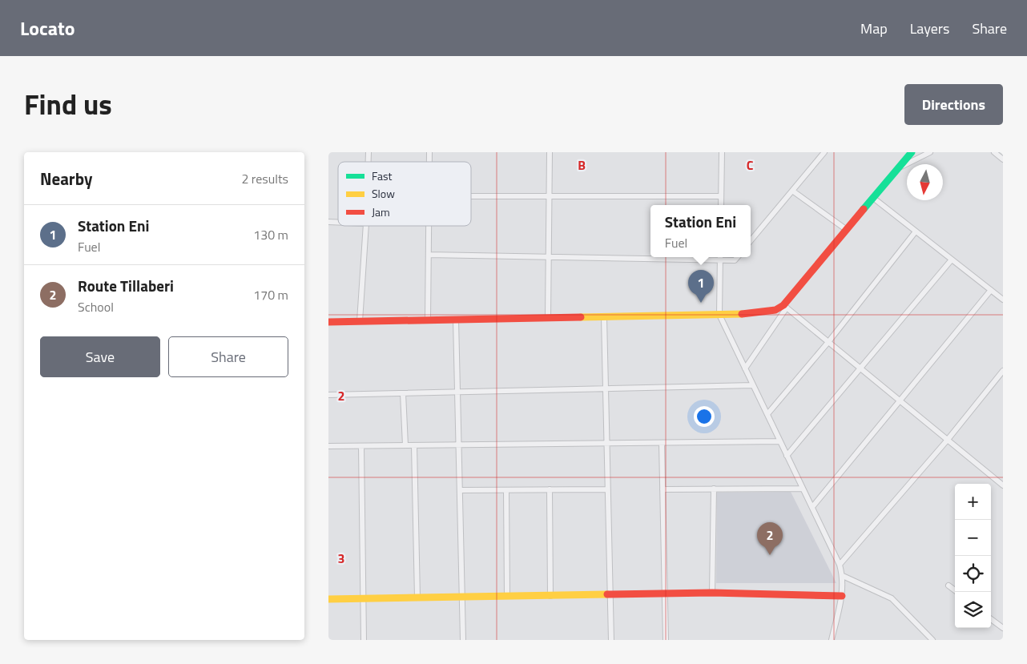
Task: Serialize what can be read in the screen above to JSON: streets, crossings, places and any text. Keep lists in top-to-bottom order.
{
  "legend": ["Fast", "Slow", "Jam"],
  "north": "bottom",
  "page": {
    "header": "Locato",
    "nav": ["Map", "Layers", "Share"],
    "title": "Find us",
    "buttons": [
      "Directions",
      ["Save", "Share"]
    ],
    "heading": ["Nearby", "2 results"],
    "list": [
      {
        "mark": "1",
        "name": "Station Eni",
        "note": "Fuel",
        "value": "130 m"
      },
      {
        "mark": "2",
        "name": "Route Tillaberi",
        "note": "School",
        "value": "170 m"
      }
    ],
    "popup": ["Station Eni", "Fuel"],
    "pins": ["1", "2"],
    "map_buttons": ["+", "−"]
  },
  "grid": {
    "columns": ["B", "C"],
    "rows": ["2", "3"]
  }
}
